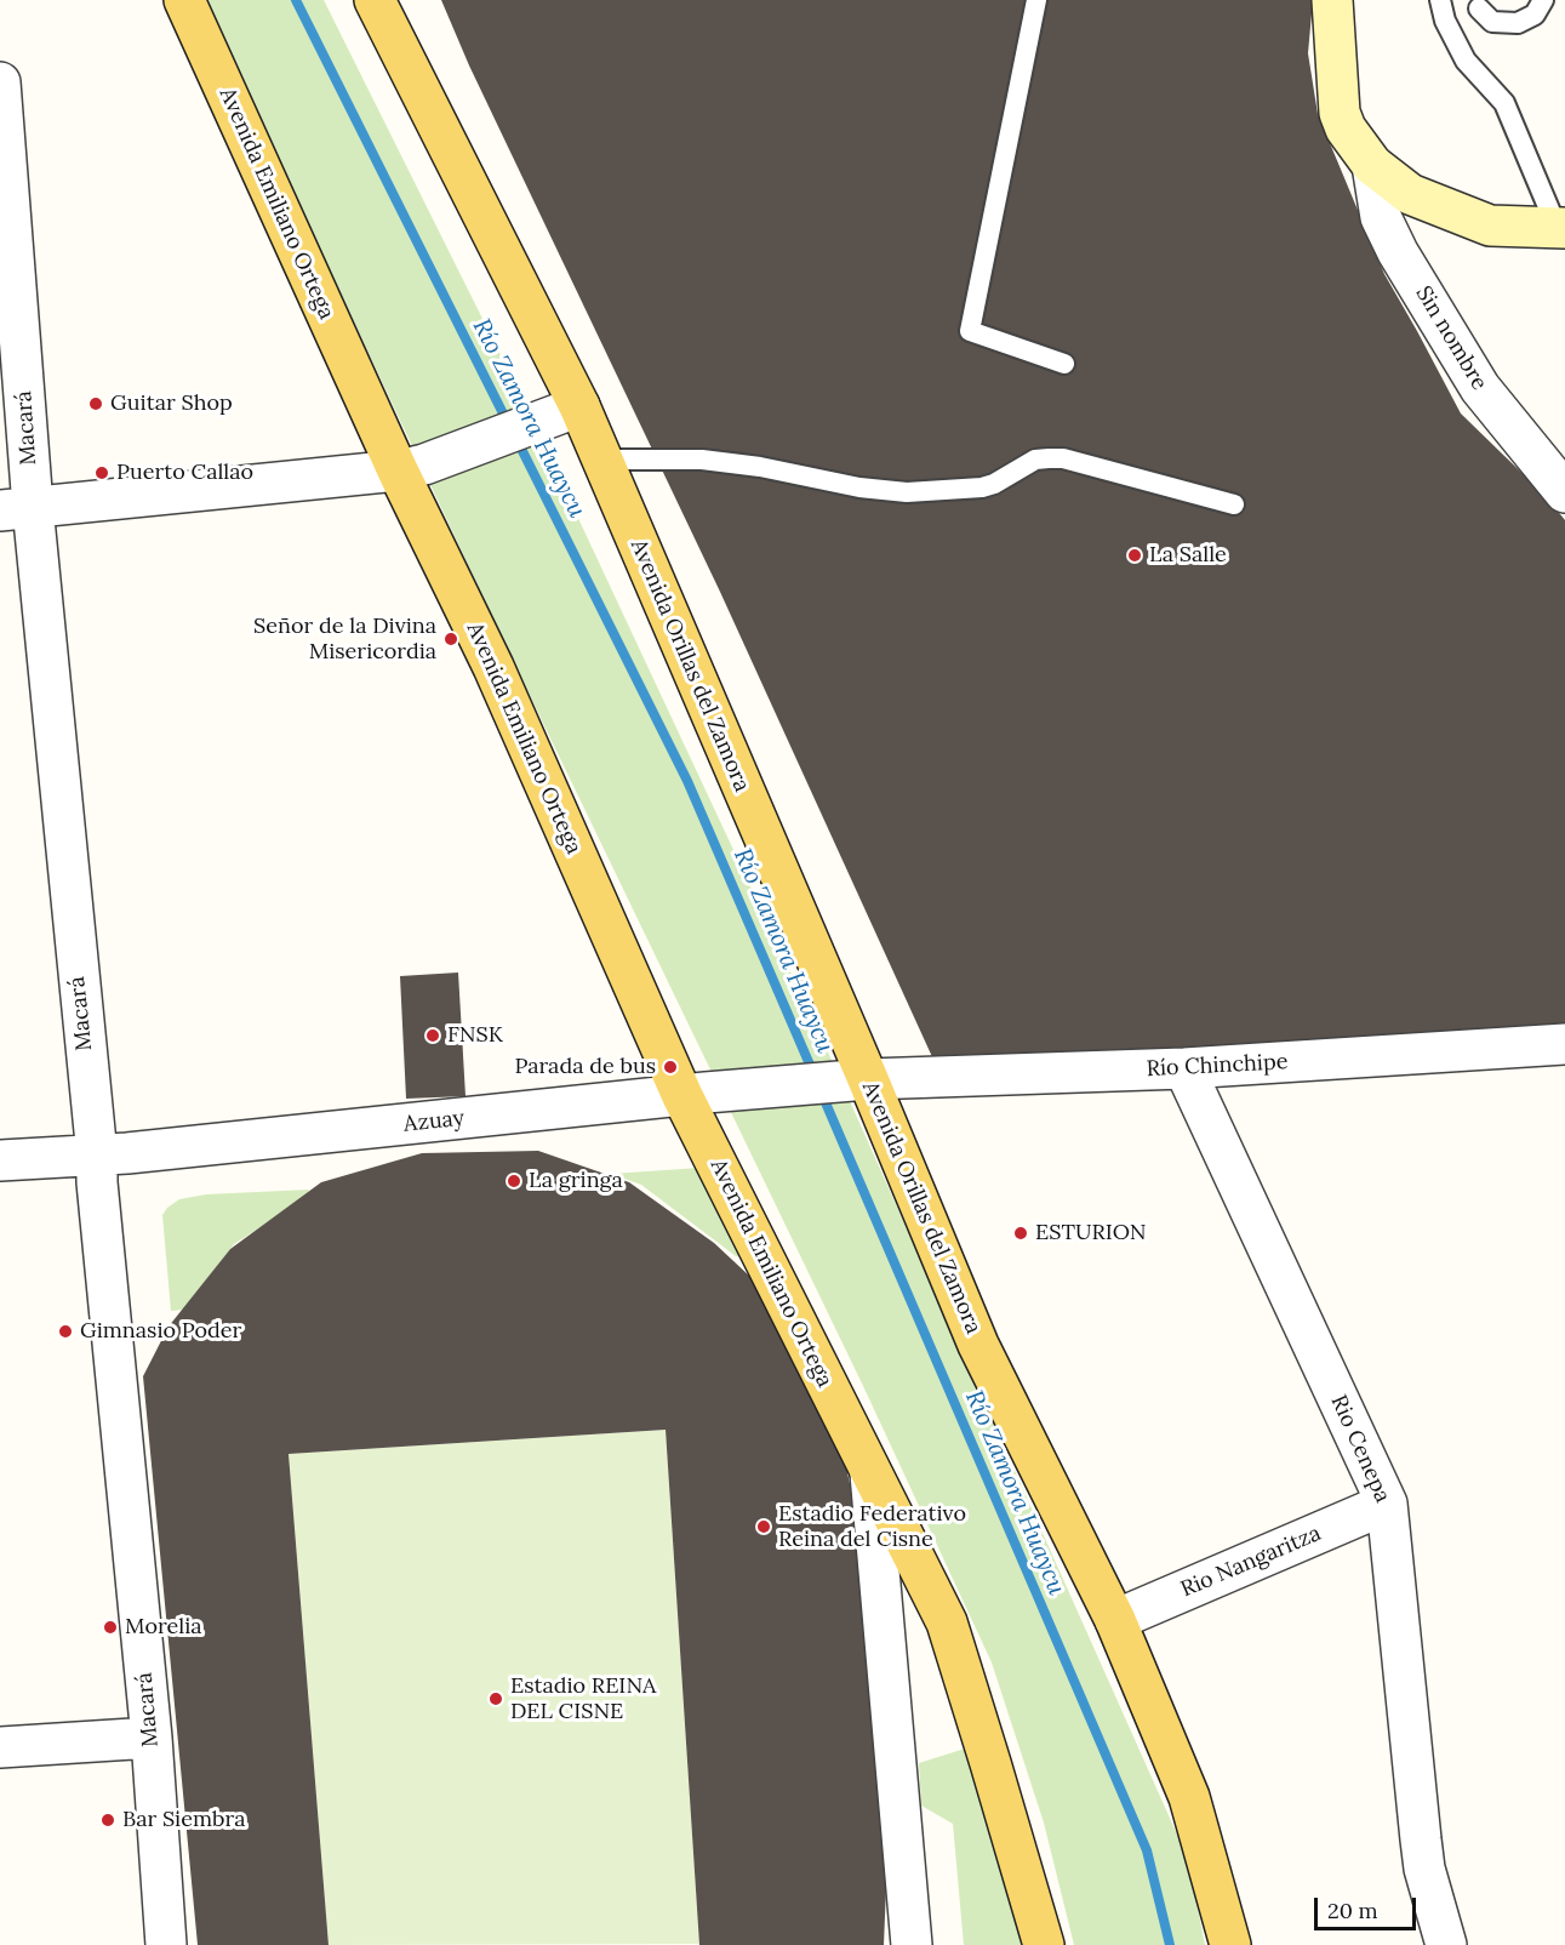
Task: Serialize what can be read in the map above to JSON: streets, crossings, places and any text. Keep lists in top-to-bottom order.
{
  "streets": {
    "main road": ["Avenida Emiliano Ortega", "Avenida Orillas del Zamora"],
    "street": [
      "Sin nombre",
      "Macará",
      "Río Chinchipe",
      "Azuay",
      "Rio Cenepa",
      "Rio Nangaritza"
    ]
  },
  "crossings": [
    ["Avenida Emiliano Ortega", "Azuay"],
    ["Macará", "Azuay"],
    ["Avenida Orillas del Zamora", "Río Chinchipe"],
    ["Avenida Orillas del Zamora", "Azuay"],
    ["Avenida Orillas del Zamora", "Rio Nangaritza"],
    ["Río Chinchipe", "Azuay"],
    ["Río Chinchipe", "Rio Cenepa"],
    ["Rio Cenepa", "Rio Nangaritza"]
  ],
  "water": ["Río Zamora Huaycu"],
  "places": [
    "Guitar Shop",
    "Puerto Callao",
    "La Salle",
    "Señor de la Divina Misericordia",
    "FNSK",
    "Parada de bus",
    "La gringa",
    "ESTURION",
    "Gimnasio Poder",
    "Estadio Federativo Reina del Cisne",
    "Morelia",
    "Estadio REINA DEL CISNE",
    "Bar Siembra"
  ],
  "scale_bar": "20 m"
}
